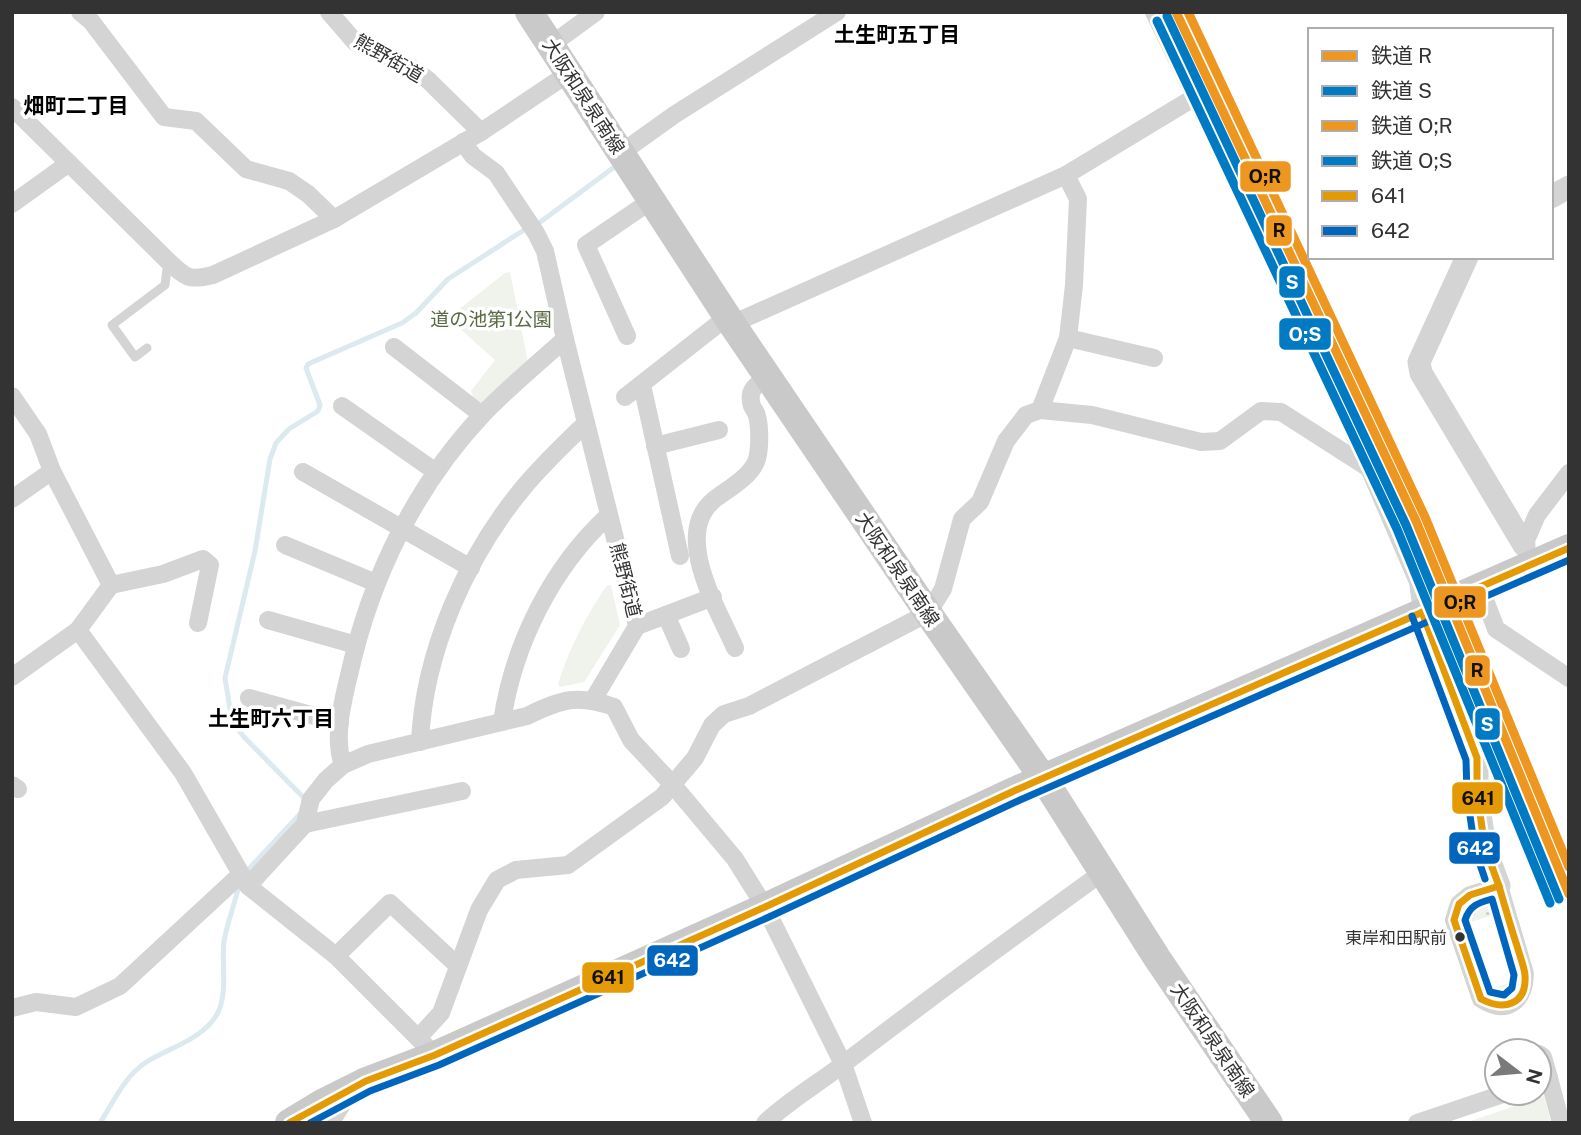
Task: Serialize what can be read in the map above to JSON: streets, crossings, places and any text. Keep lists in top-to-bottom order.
{
  "streets": {
    "main road": ["大阪和泉泉南線"],
    "street": ["熊野街道"]
  },
  "districts": ["土生町五丁目", "畑町二丁目", "土生町六丁目"],
  "parks": ["道の池第1公園"],
  "places": ["東岸和田駅前"],
  "lines": [
    "rail line R",
    "rail line O;R",
    "rail line S",
    "rail line O;S",
    "transit line 641",
    "transit line 642"
  ],
  "legend": [
    "鉄道 R",
    "鉄道 S",
    "鉄道 O;R",
    "鉄道 O;S",
    "641",
    "642"
  ],
  "north": "right"
}
